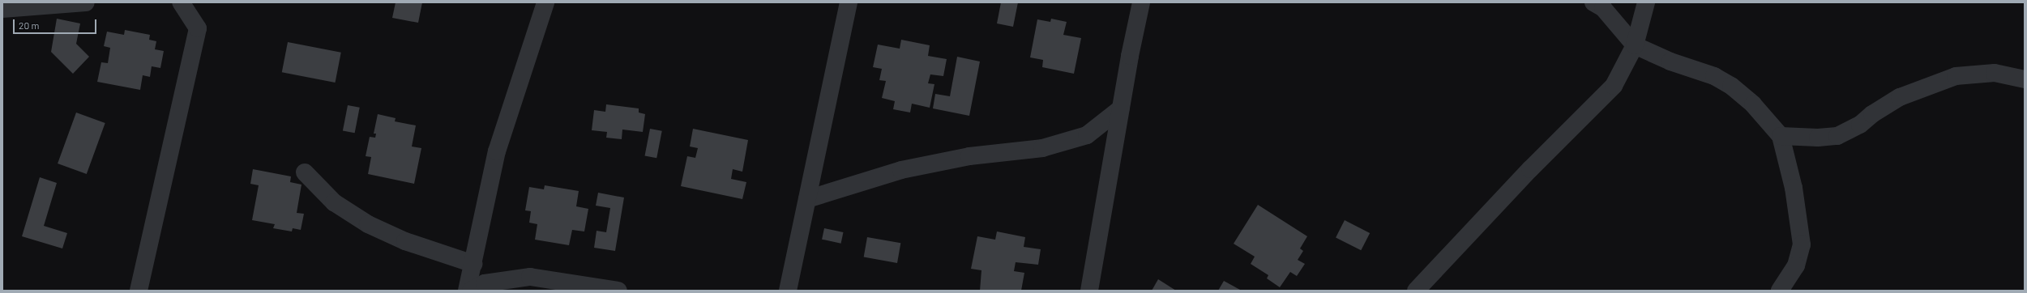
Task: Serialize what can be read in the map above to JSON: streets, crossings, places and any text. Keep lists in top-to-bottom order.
{
  "scale_bar": "20 m"
}
